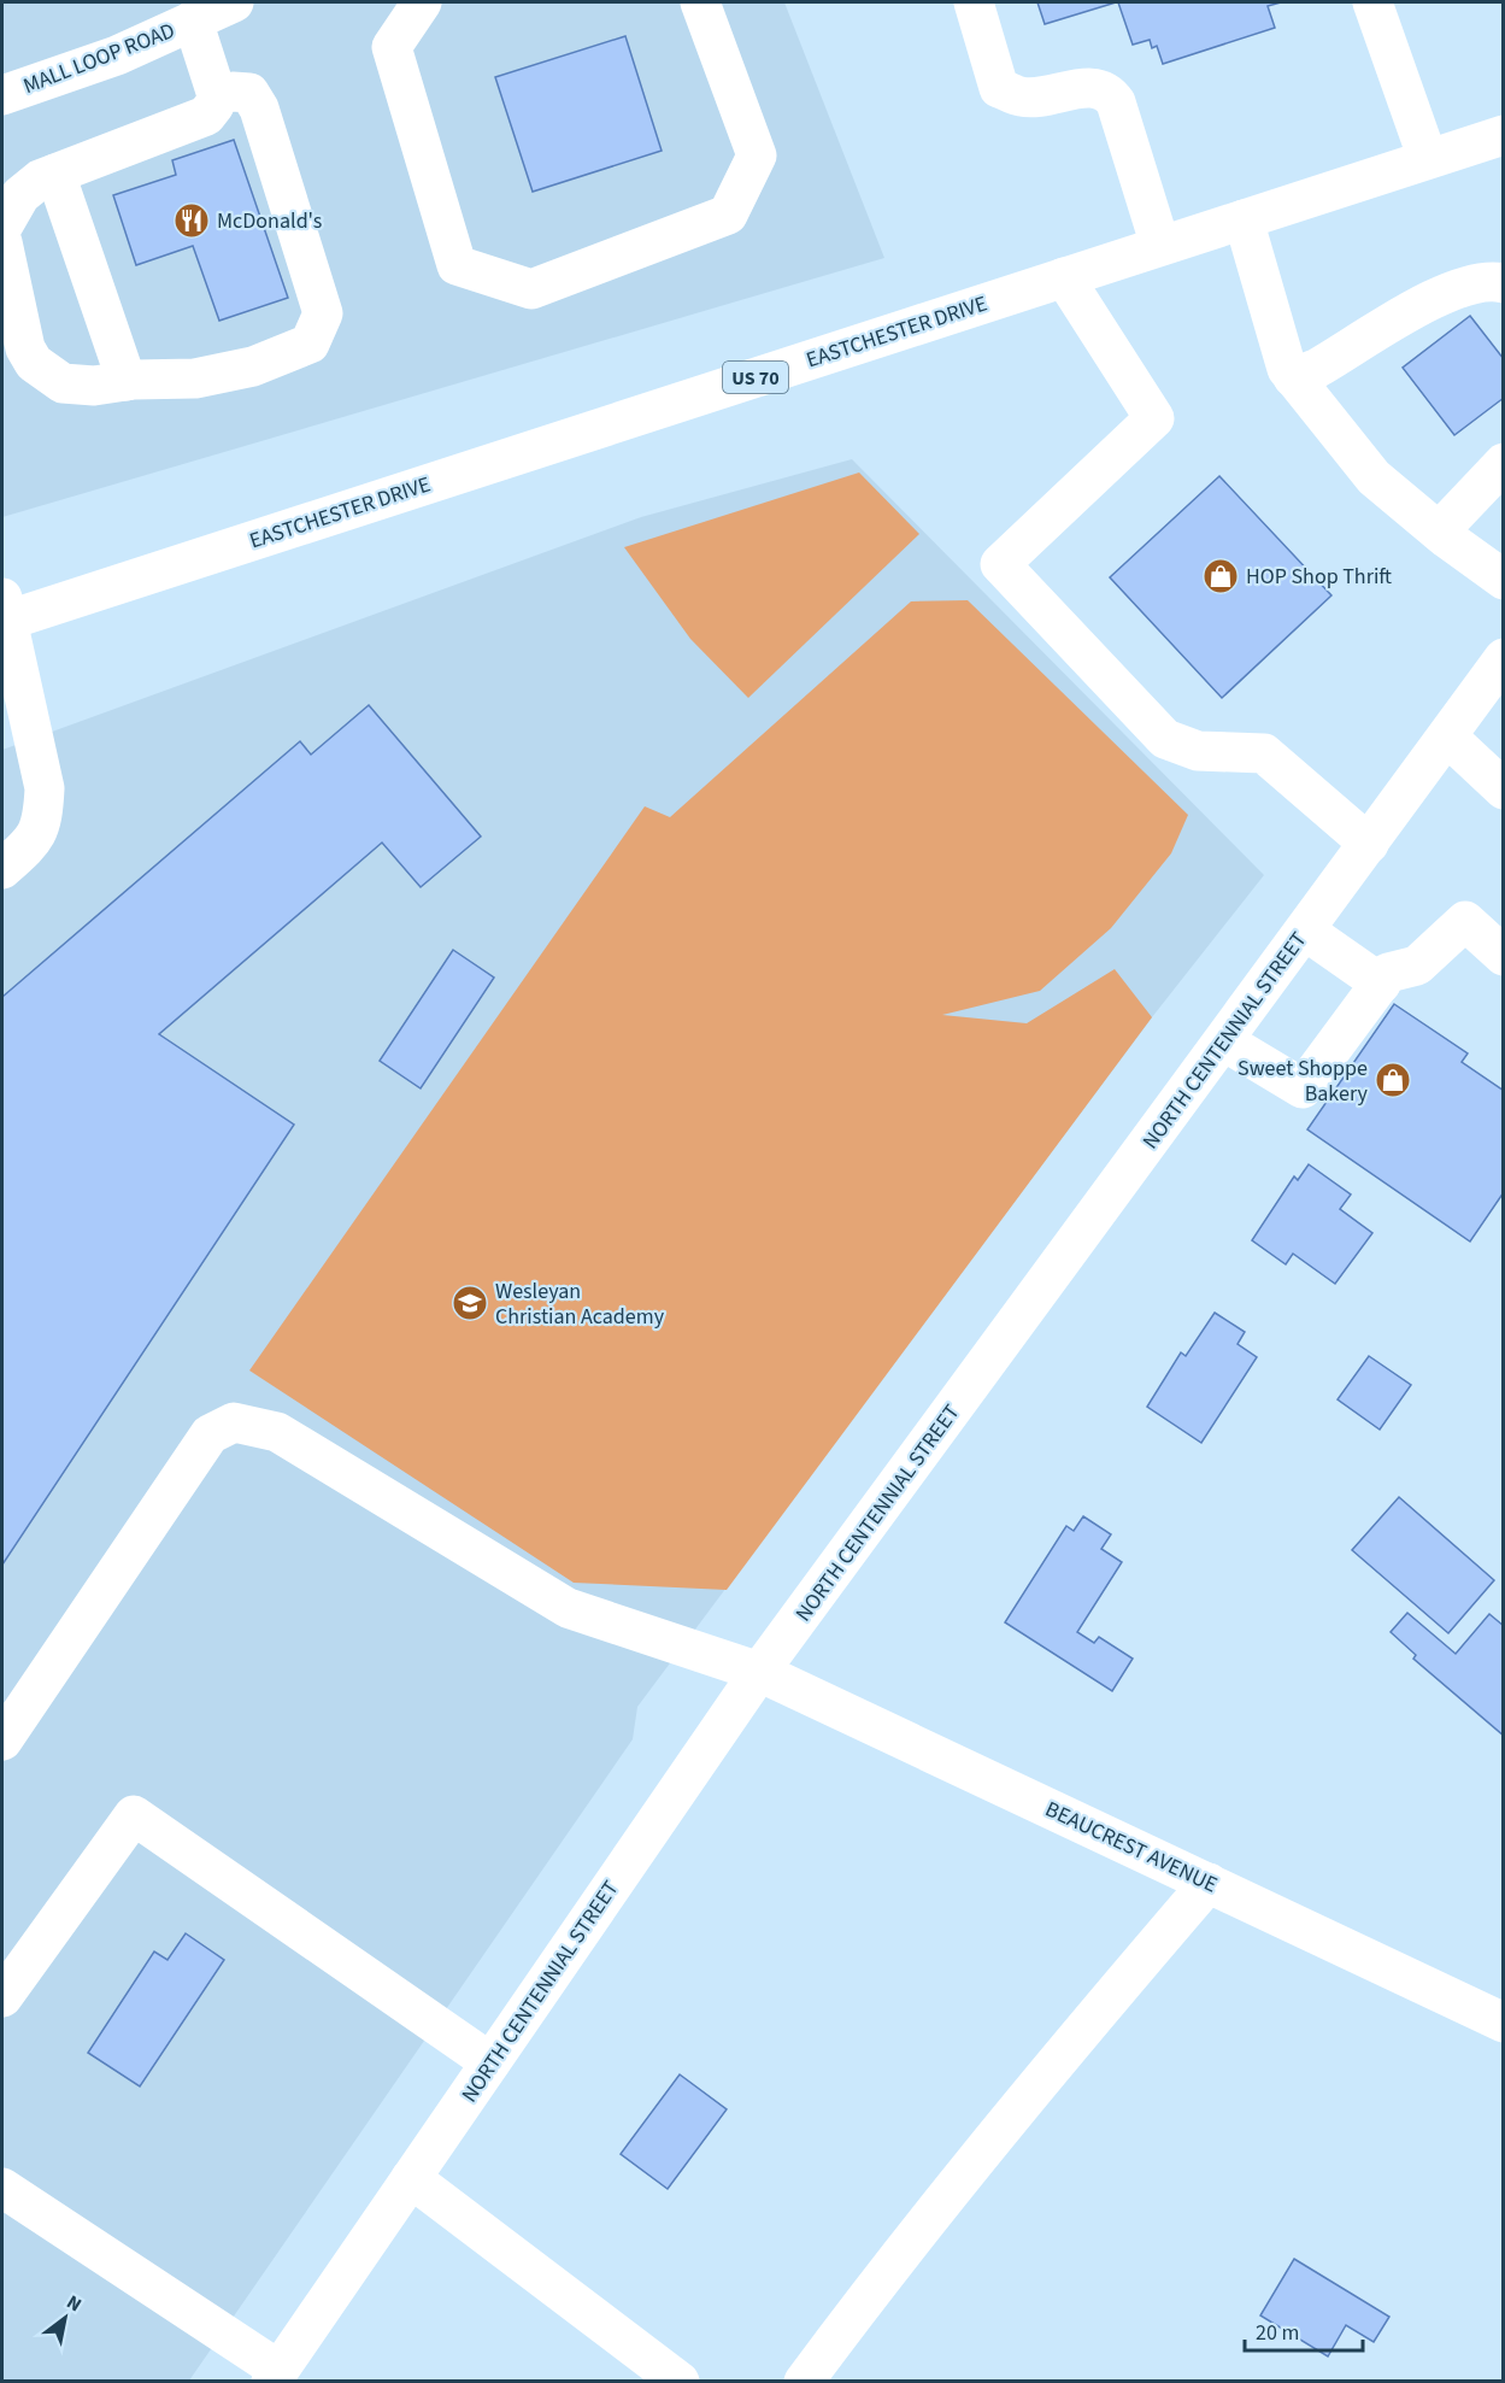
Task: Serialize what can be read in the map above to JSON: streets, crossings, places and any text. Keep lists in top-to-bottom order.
{
  "streets": {
    "main road": [
      "MALL LOOP ROAD",
      "EASTCHESTER DRIVE",
      "US 70",
      "NORTH CENTENNIAL STREET",
      "BEAUCREST AVENUE"
    ]
  },
  "crossings": [
    ["NORTH CENTENNIAL STREET", "BEAUCREST AVENUE"]
  ],
  "places": {
    "restaurant": ["McDonald's"],
    "shop": ["HOP Shop Thrift", "Sweet Shoppe Bakery"],
    "school or university": ["Wesleyan Christian Academy"]
  },
  "scale_bar": "20 m",
  "north": "top right"
}
